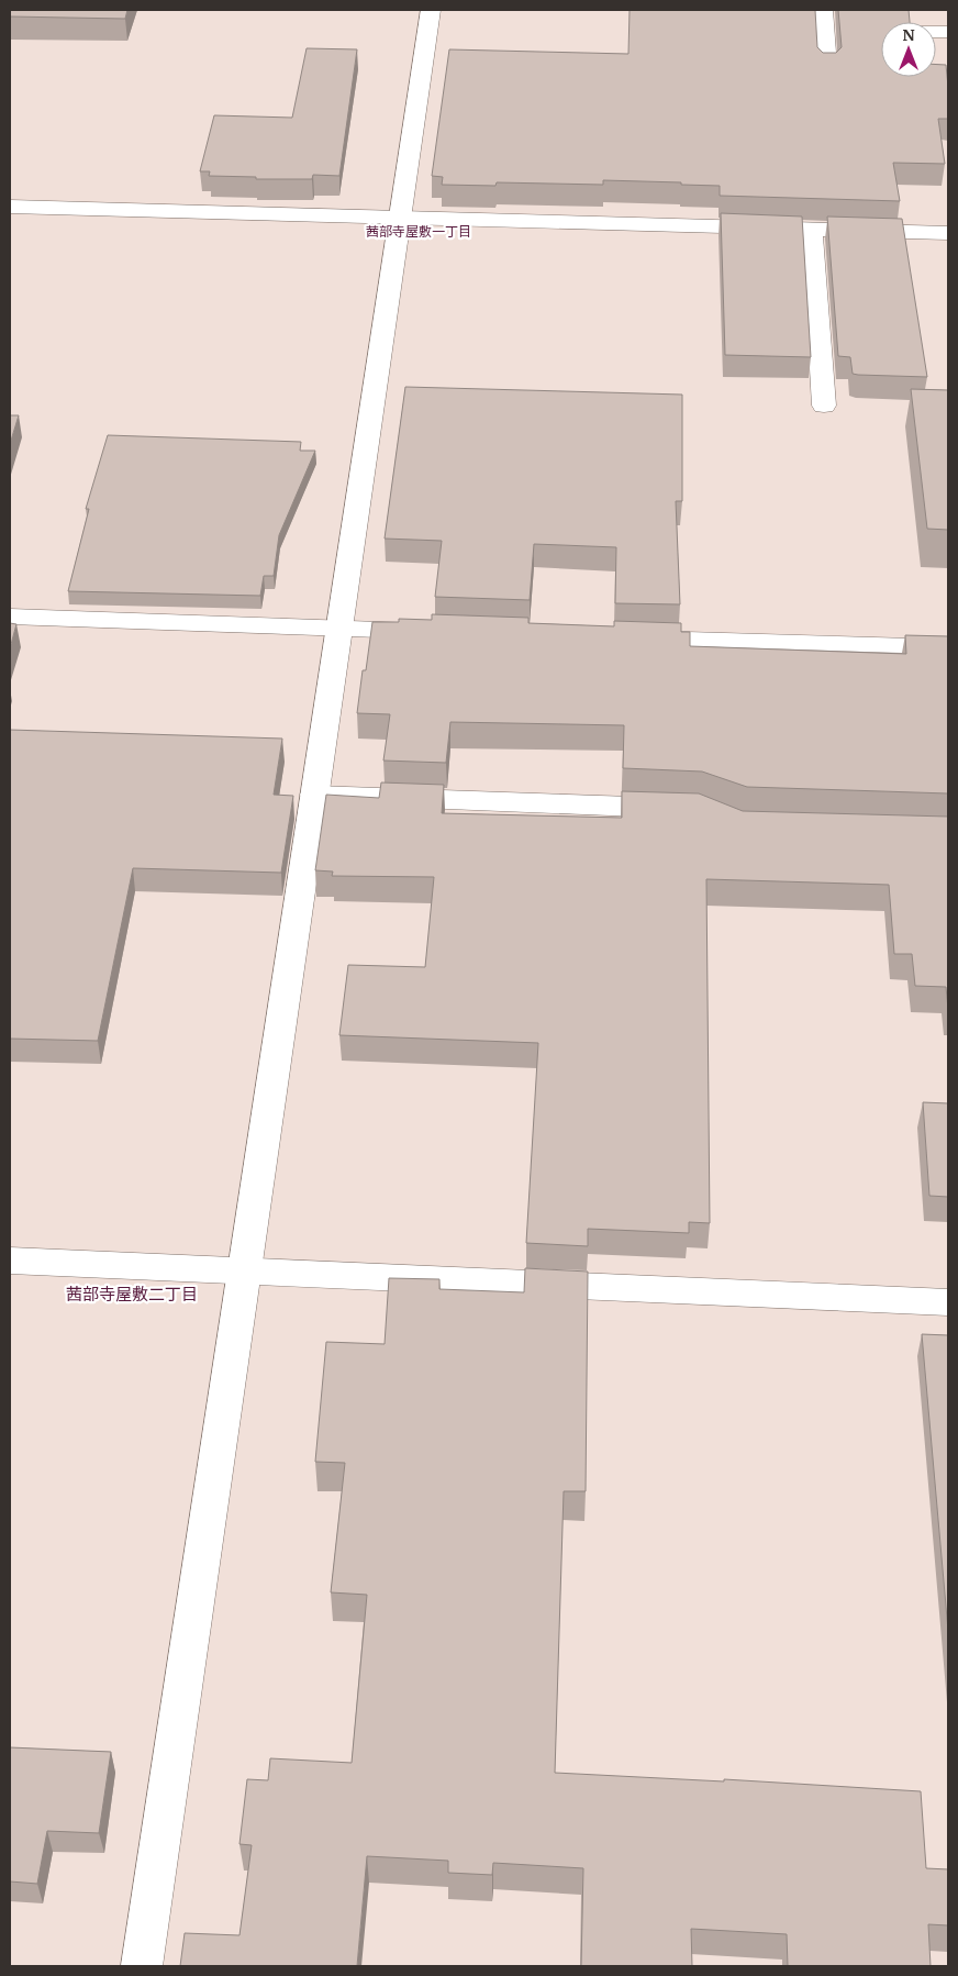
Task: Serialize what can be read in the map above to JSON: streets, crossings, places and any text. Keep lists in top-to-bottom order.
{
  "districts": ["茜部寺屋敷一丁目", "茜部寺屋敷二丁目"],
  "north": "top"
}
